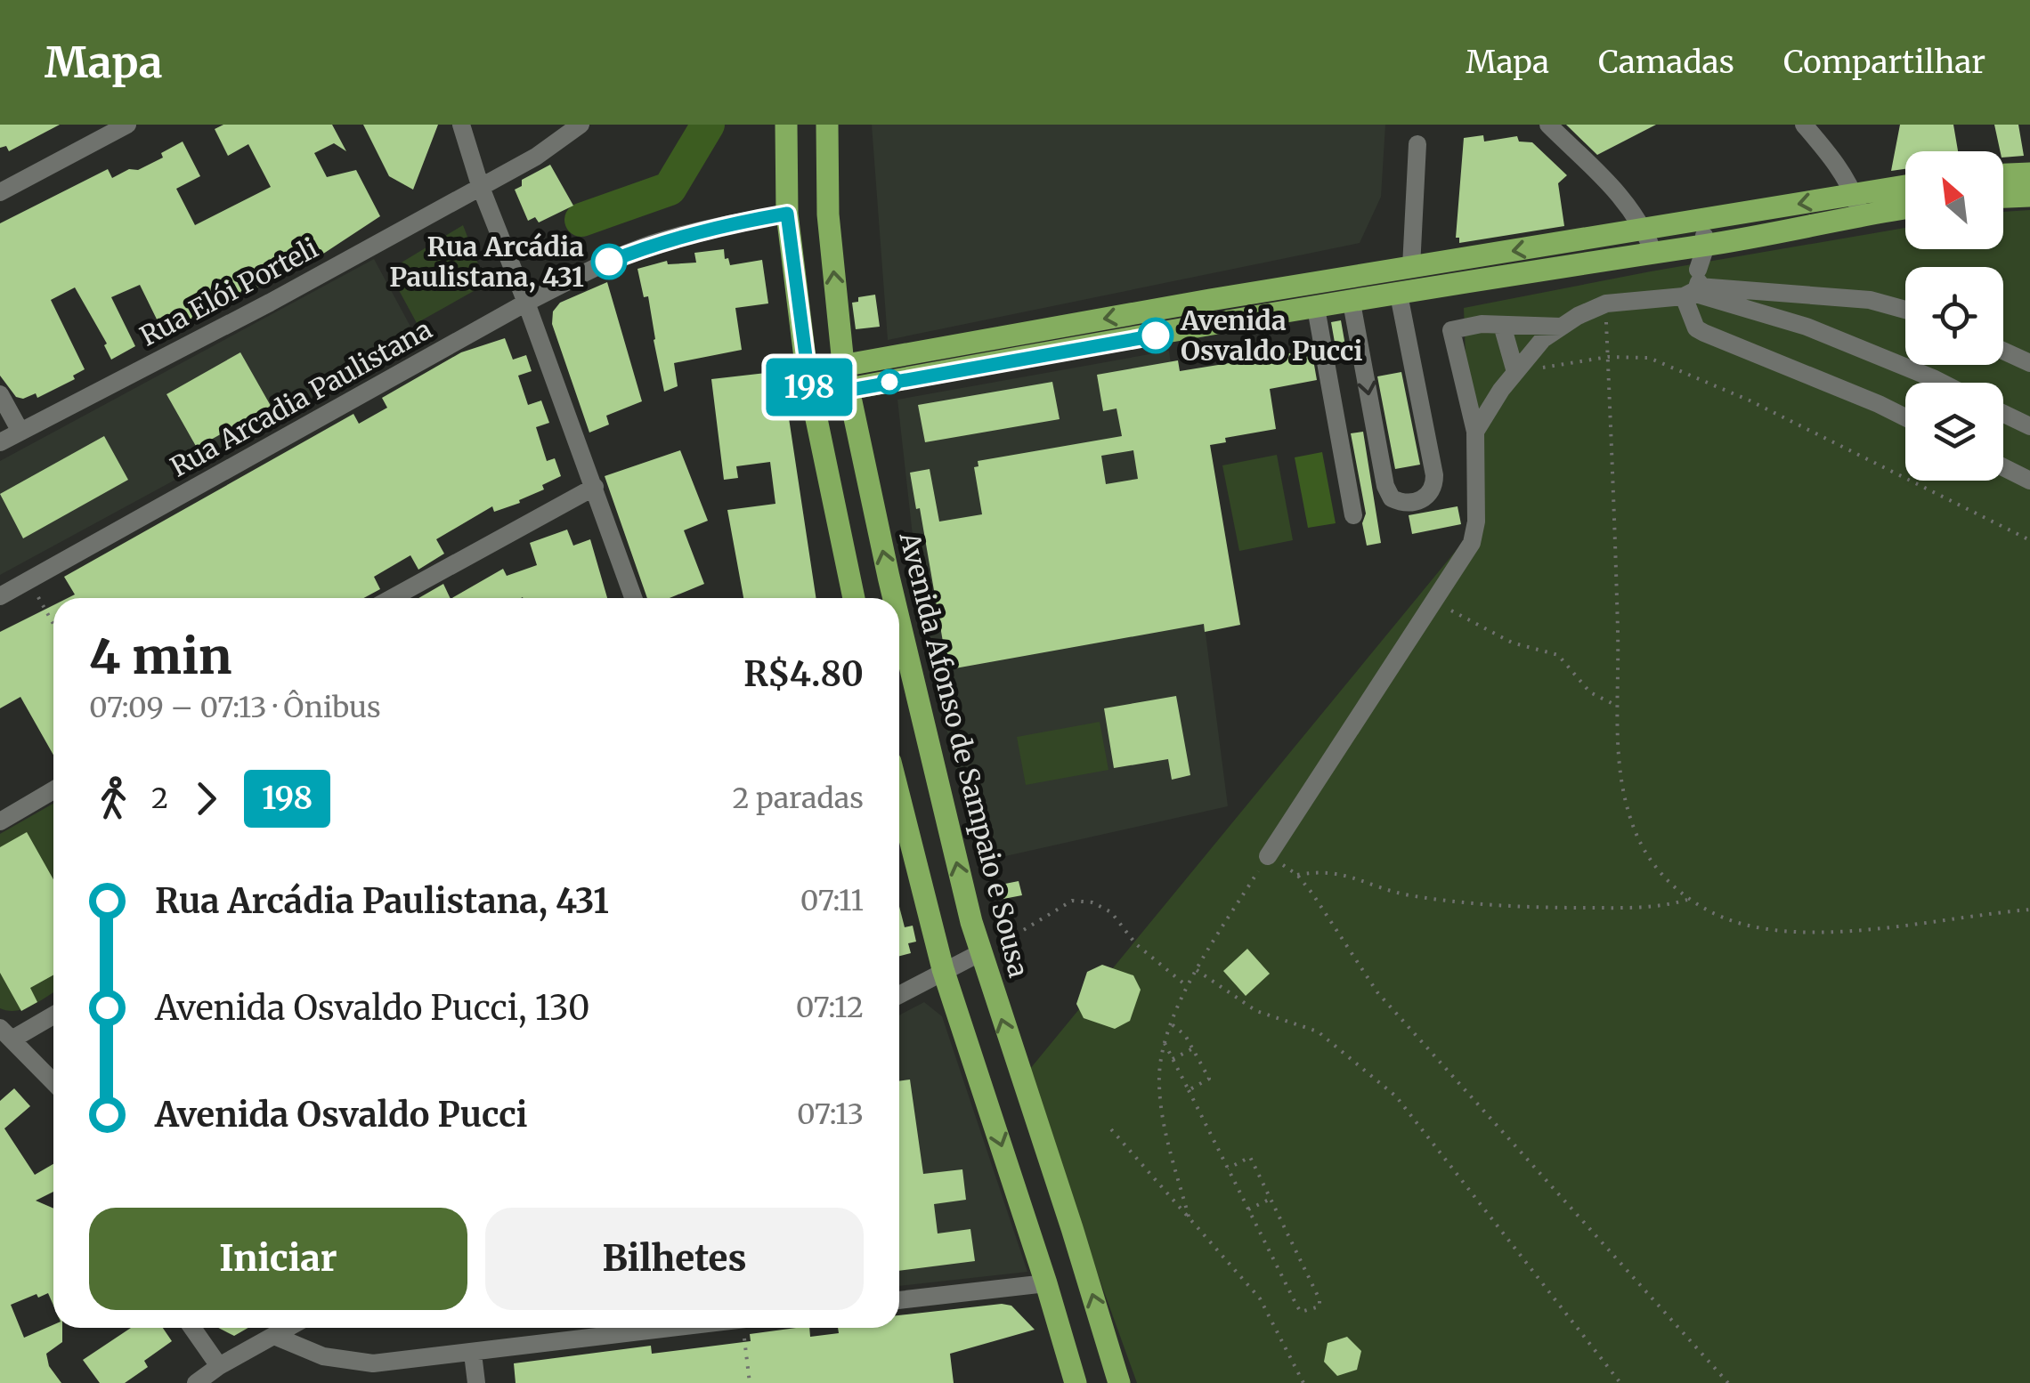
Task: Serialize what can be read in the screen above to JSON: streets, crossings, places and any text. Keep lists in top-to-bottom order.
{
  "streets": {
    "main road": ["Avenida Afonso de Sampaio e Sousa"],
    "street": ["Rua Elói Porteli", "Rua Arcadia Paulistana"]
  },
  "places": ["Rua Arcádia Paulistana, 431", "Avenida Osvaldo Pucci"],
  "lines": ["bus line 198"],
  "north": "top left",
  "page": {
    "header": "Mapa",
    "nav": ["Mapa", "Camadas", "Compartilhar"],
    "on_map": "198",
    "heading": ["4 min", "07:09 – 07:13 · Ônibus", "R$4.80"],
    "legs": ["2", "198", "2 paradas"],
    "list": [
      {
        "name": "Rua Arcádia Paulistana, 431",
        "value": "07:11"
      },
      {
        "name": "Avenida Osvaldo Pucci, 130",
        "value": "07:12"
      },
      {
        "name": "Avenida Osvaldo Pucci",
        "value": "07:13"
      }
    ],
    "buttons": ["Iniciar", "Bilhetes"]
  }
}
